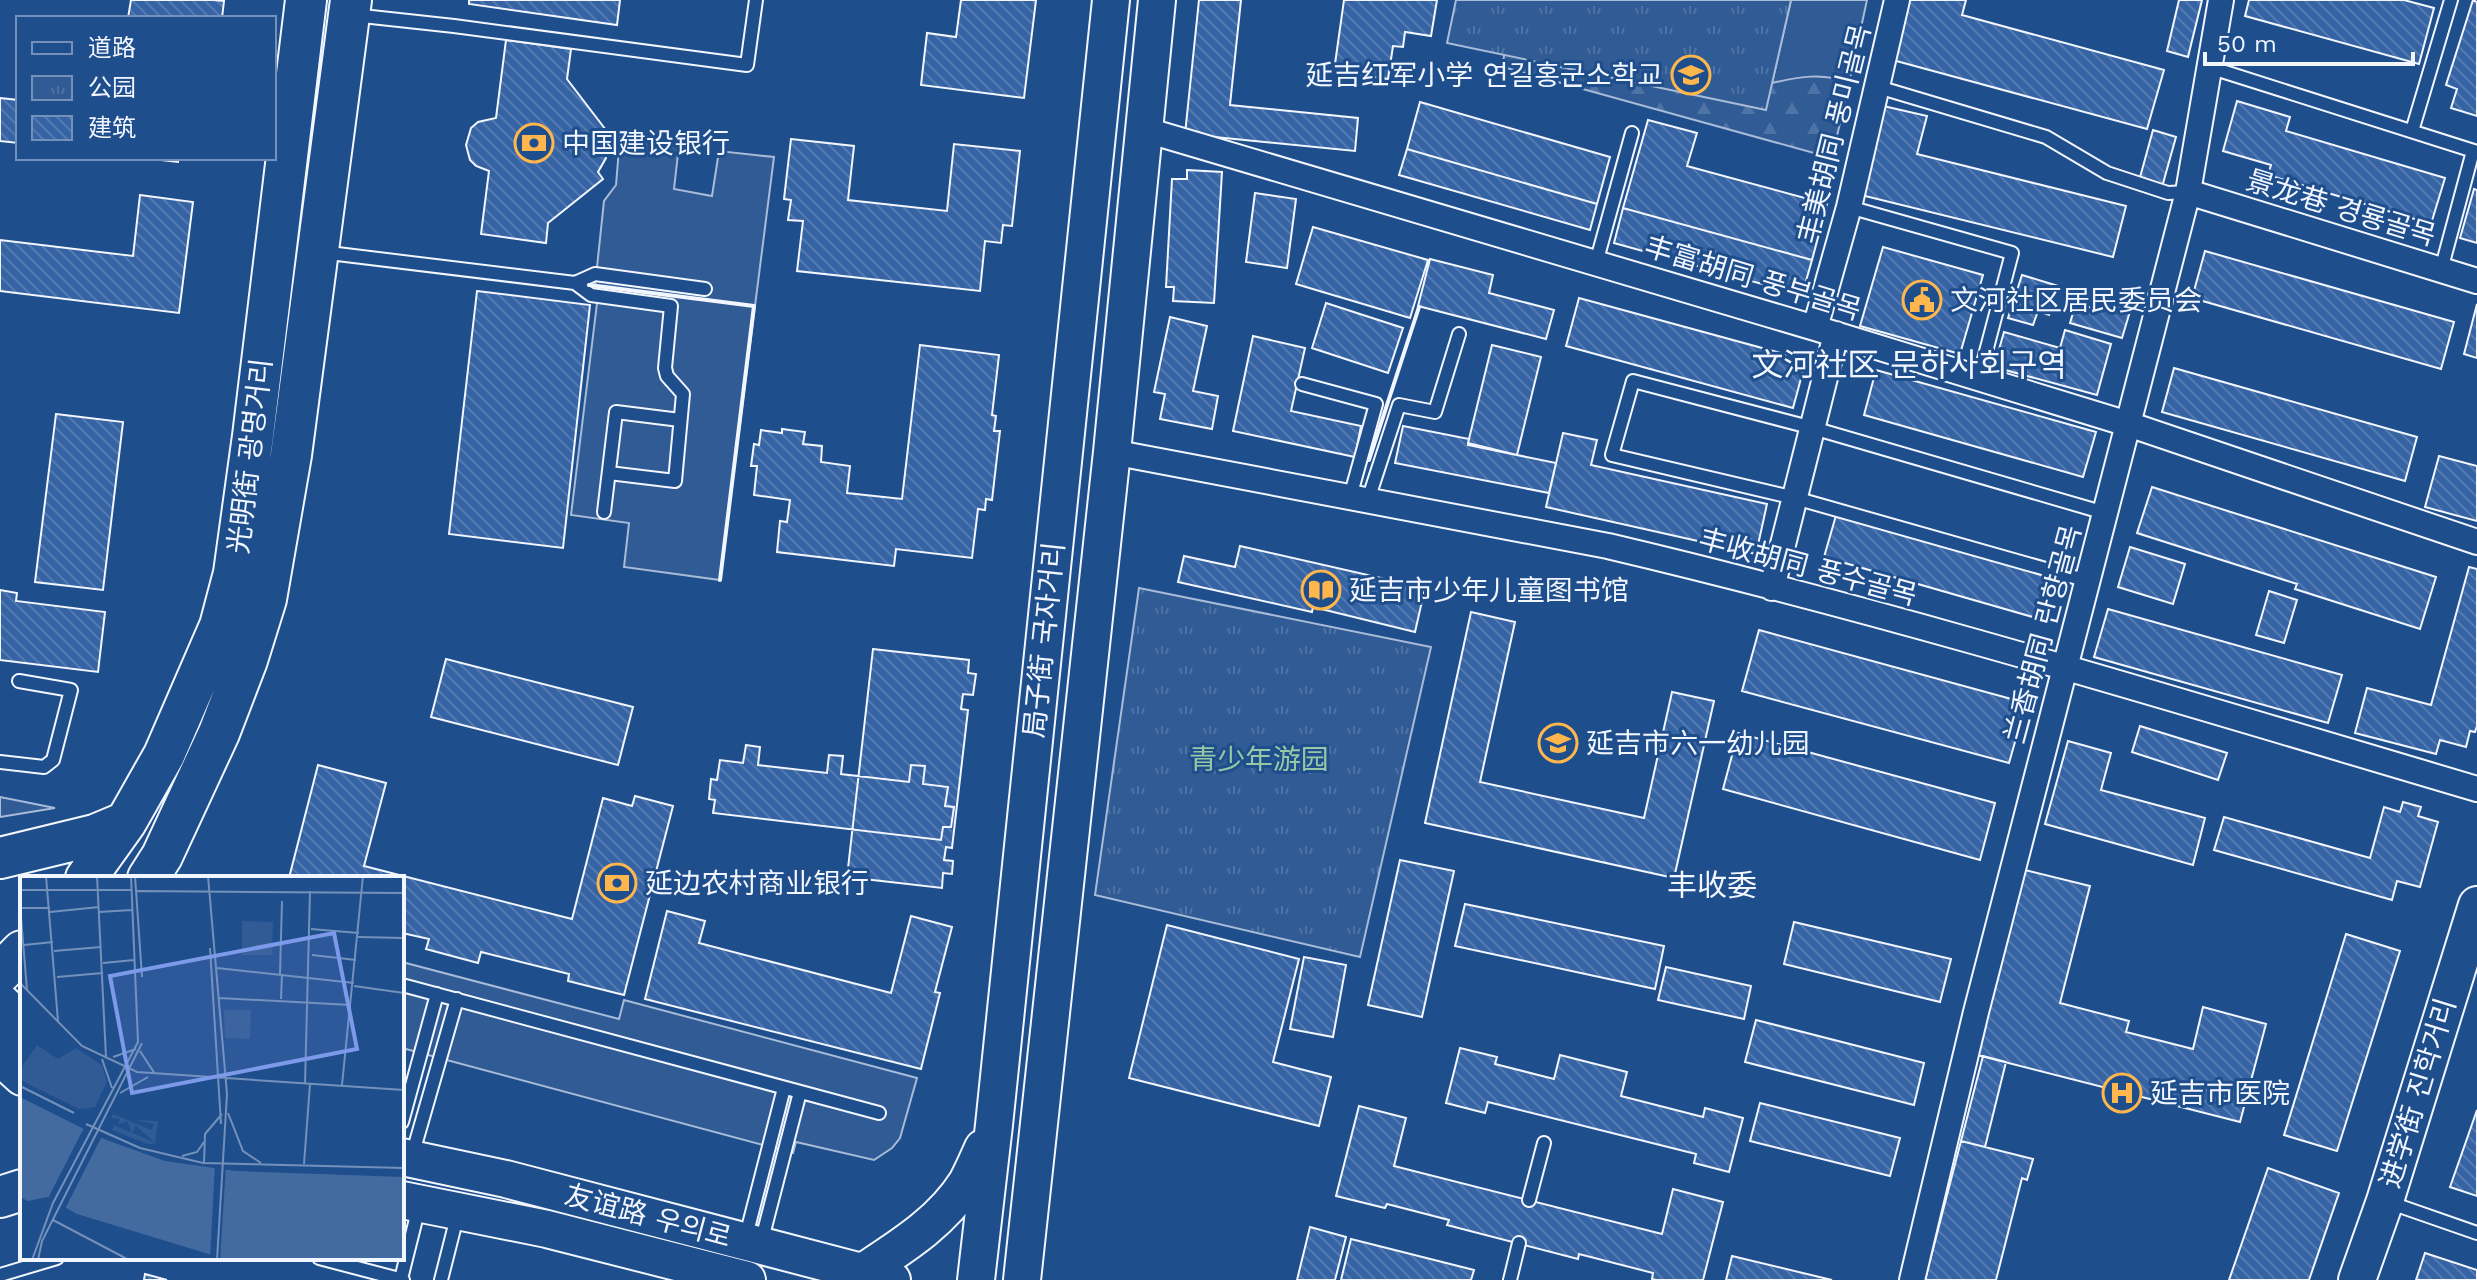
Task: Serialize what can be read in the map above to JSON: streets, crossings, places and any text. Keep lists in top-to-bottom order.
{
  "streets": {
    "main road": [
      "光明街 광명거리",
      "局子街 국자거리",
      "进学街 진학거리",
      "友谊路 우의로"
    ],
    "street": [
      "丰美胡同 풍미골목",
      "景龙巷 경룡골목",
      "丰富胡同 풍부골목",
      "丰收胡同 풍수골목",
      "兰香胡同 란향골목"
    ]
  },
  "crossings": [
    ["丰美胡同 풍미골목", "丰富胡同 풍부골목"],
    ["丰美胡同 풍미골목", "丰收胡同 풍수골목"],
    ["景龙巷 경룡골목", "兰香胡同 란향골목"],
    ["丰富胡同 풍부골목", "兰香胡同 란향골목"],
    ["丰富胡同 풍부골목", "局子街 국자거리"],
    ["丰收胡同 풍수골목", "兰香胡同 란향골목"],
    ["丰收胡同 풍수골목", "局子街 국자거리"]
  ],
  "districts": ["文河社区 문하사회구역", "丰收委"],
  "parks": ["青少年游园"],
  "places": {
    "school or university": ["延吉红军小学 연길홍군소학교", "延吉市六一幼儿园"],
    "bank": ["中国建设银行", "延边农村商业银行"],
    "public building": ["文河社区居民委员会"],
    "library": ["延吉市少年儿童图书馆"],
    "hospital": ["延吉市医院"]
  },
  "legend": ["道路", "公园", "建筑"],
  "scale_bar": "50 m"
}
